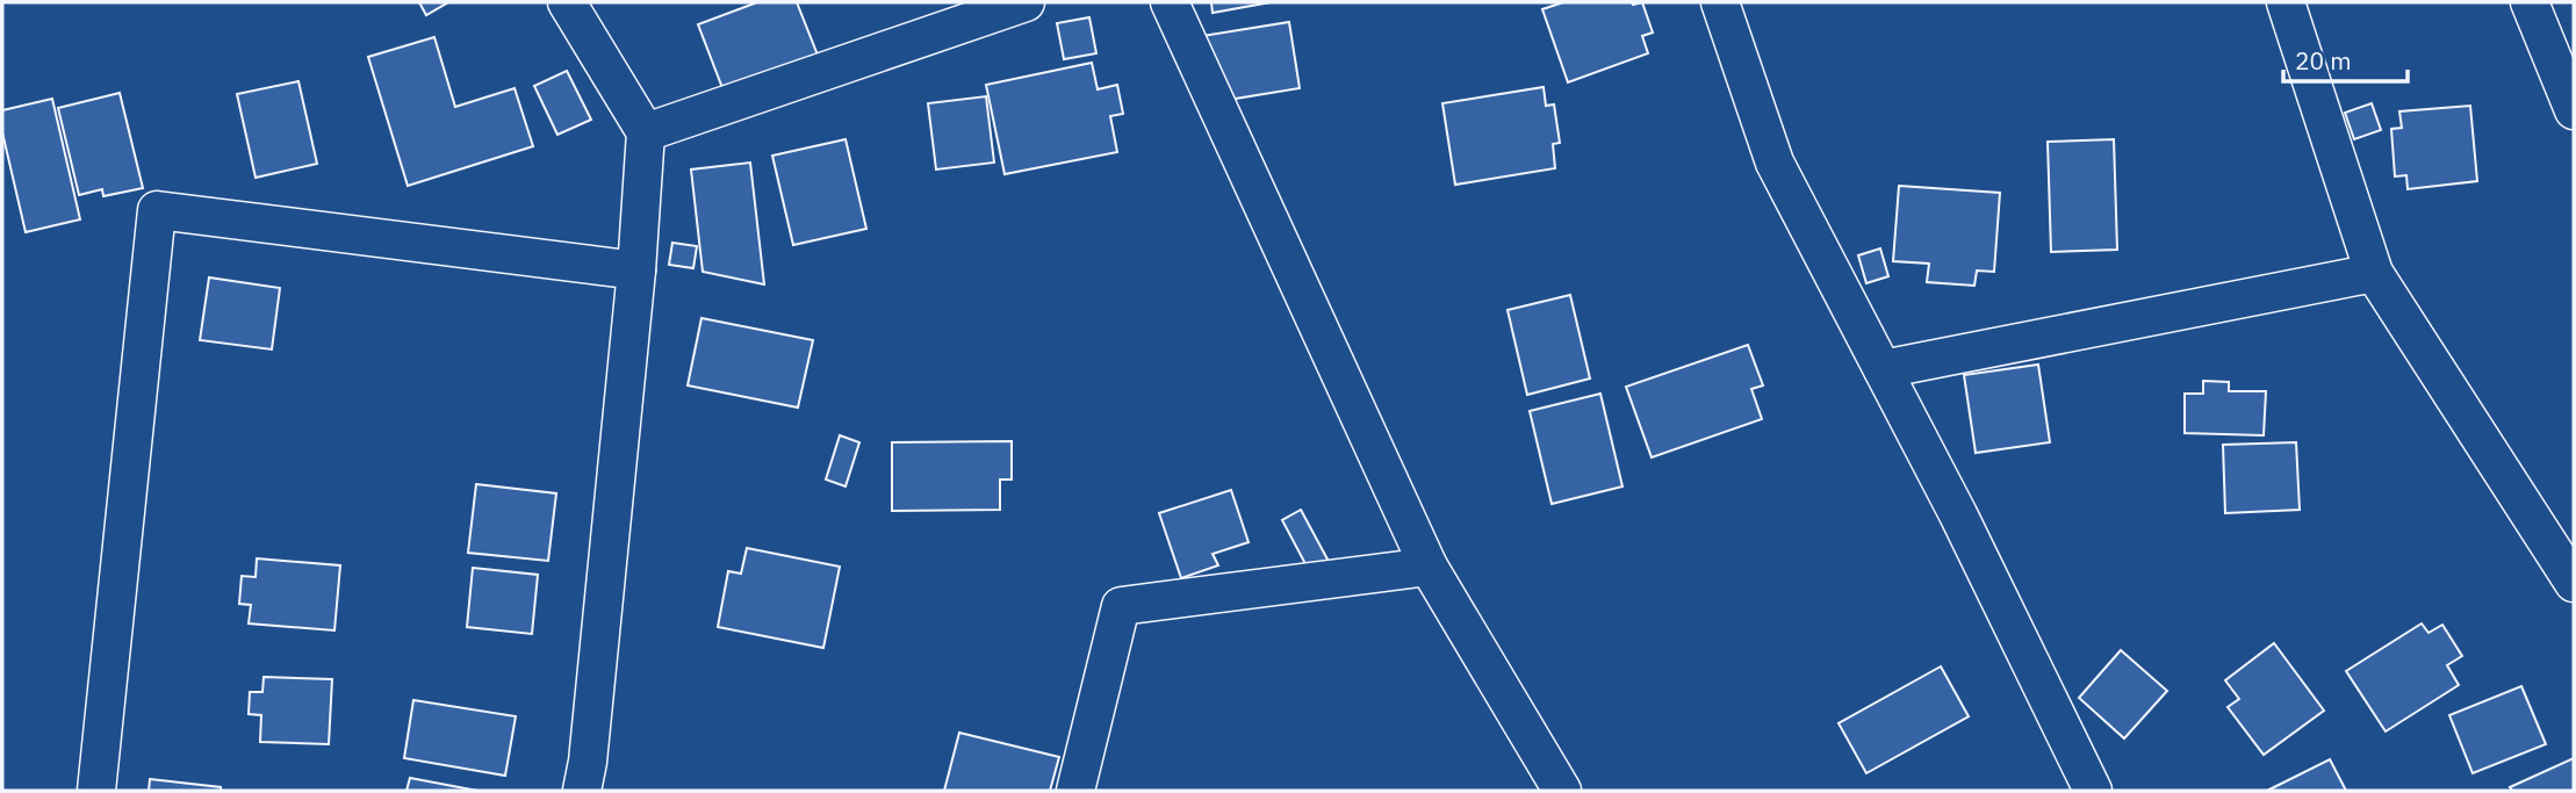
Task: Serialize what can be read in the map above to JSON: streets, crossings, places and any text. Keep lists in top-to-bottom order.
{
  "scale_bar": "20 m"
}
